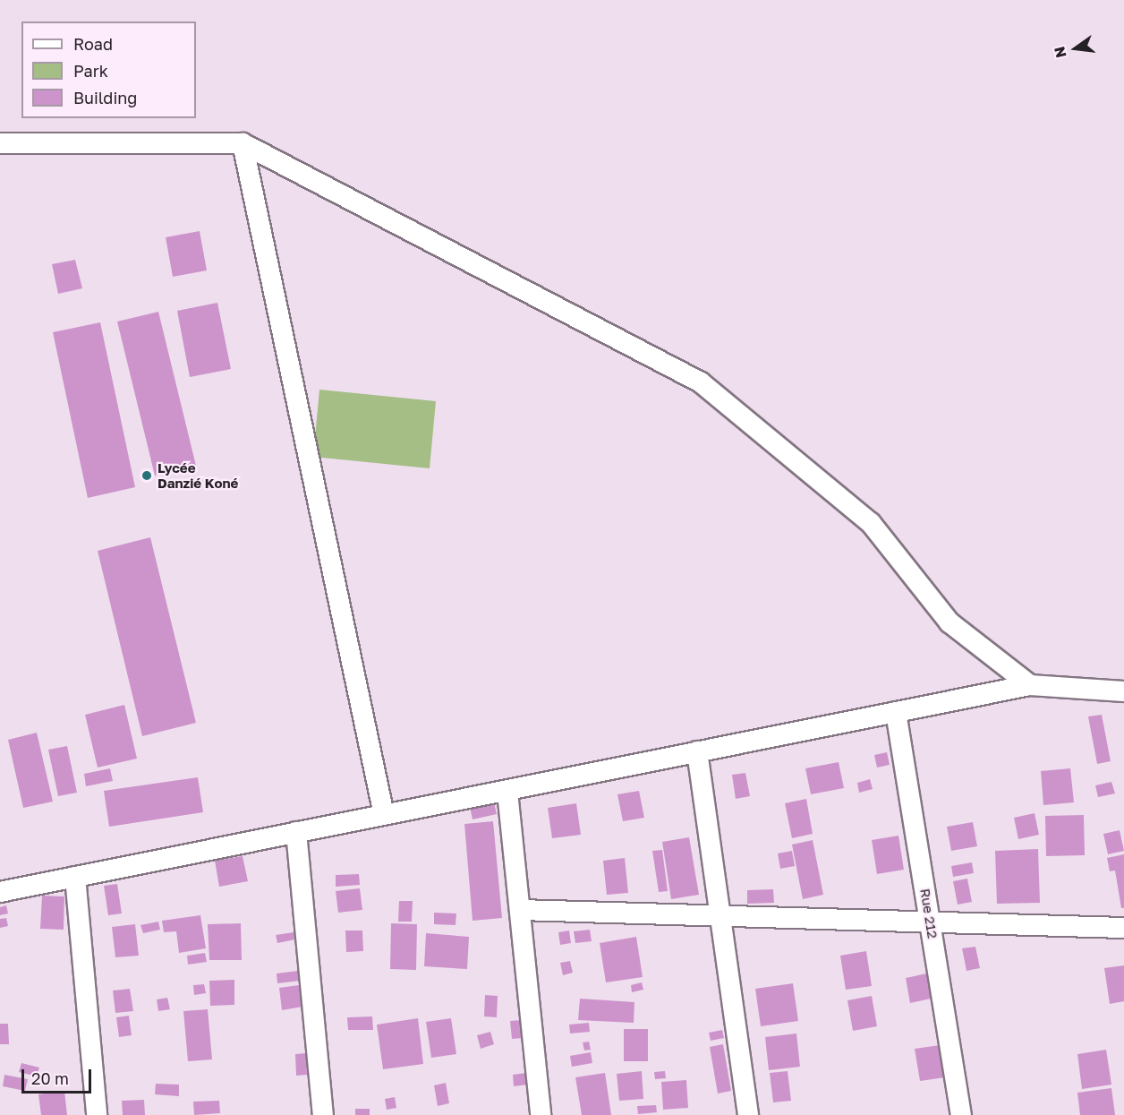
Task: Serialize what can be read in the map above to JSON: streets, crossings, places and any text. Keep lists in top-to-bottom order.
{
  "streets": {
    "street": ["Rue 212"]
  },
  "places": ["Lycée Danzié Koné"],
  "legend": ["Road", "Park", "Building"],
  "scale_bar": "20 m",
  "north": "left"
}
